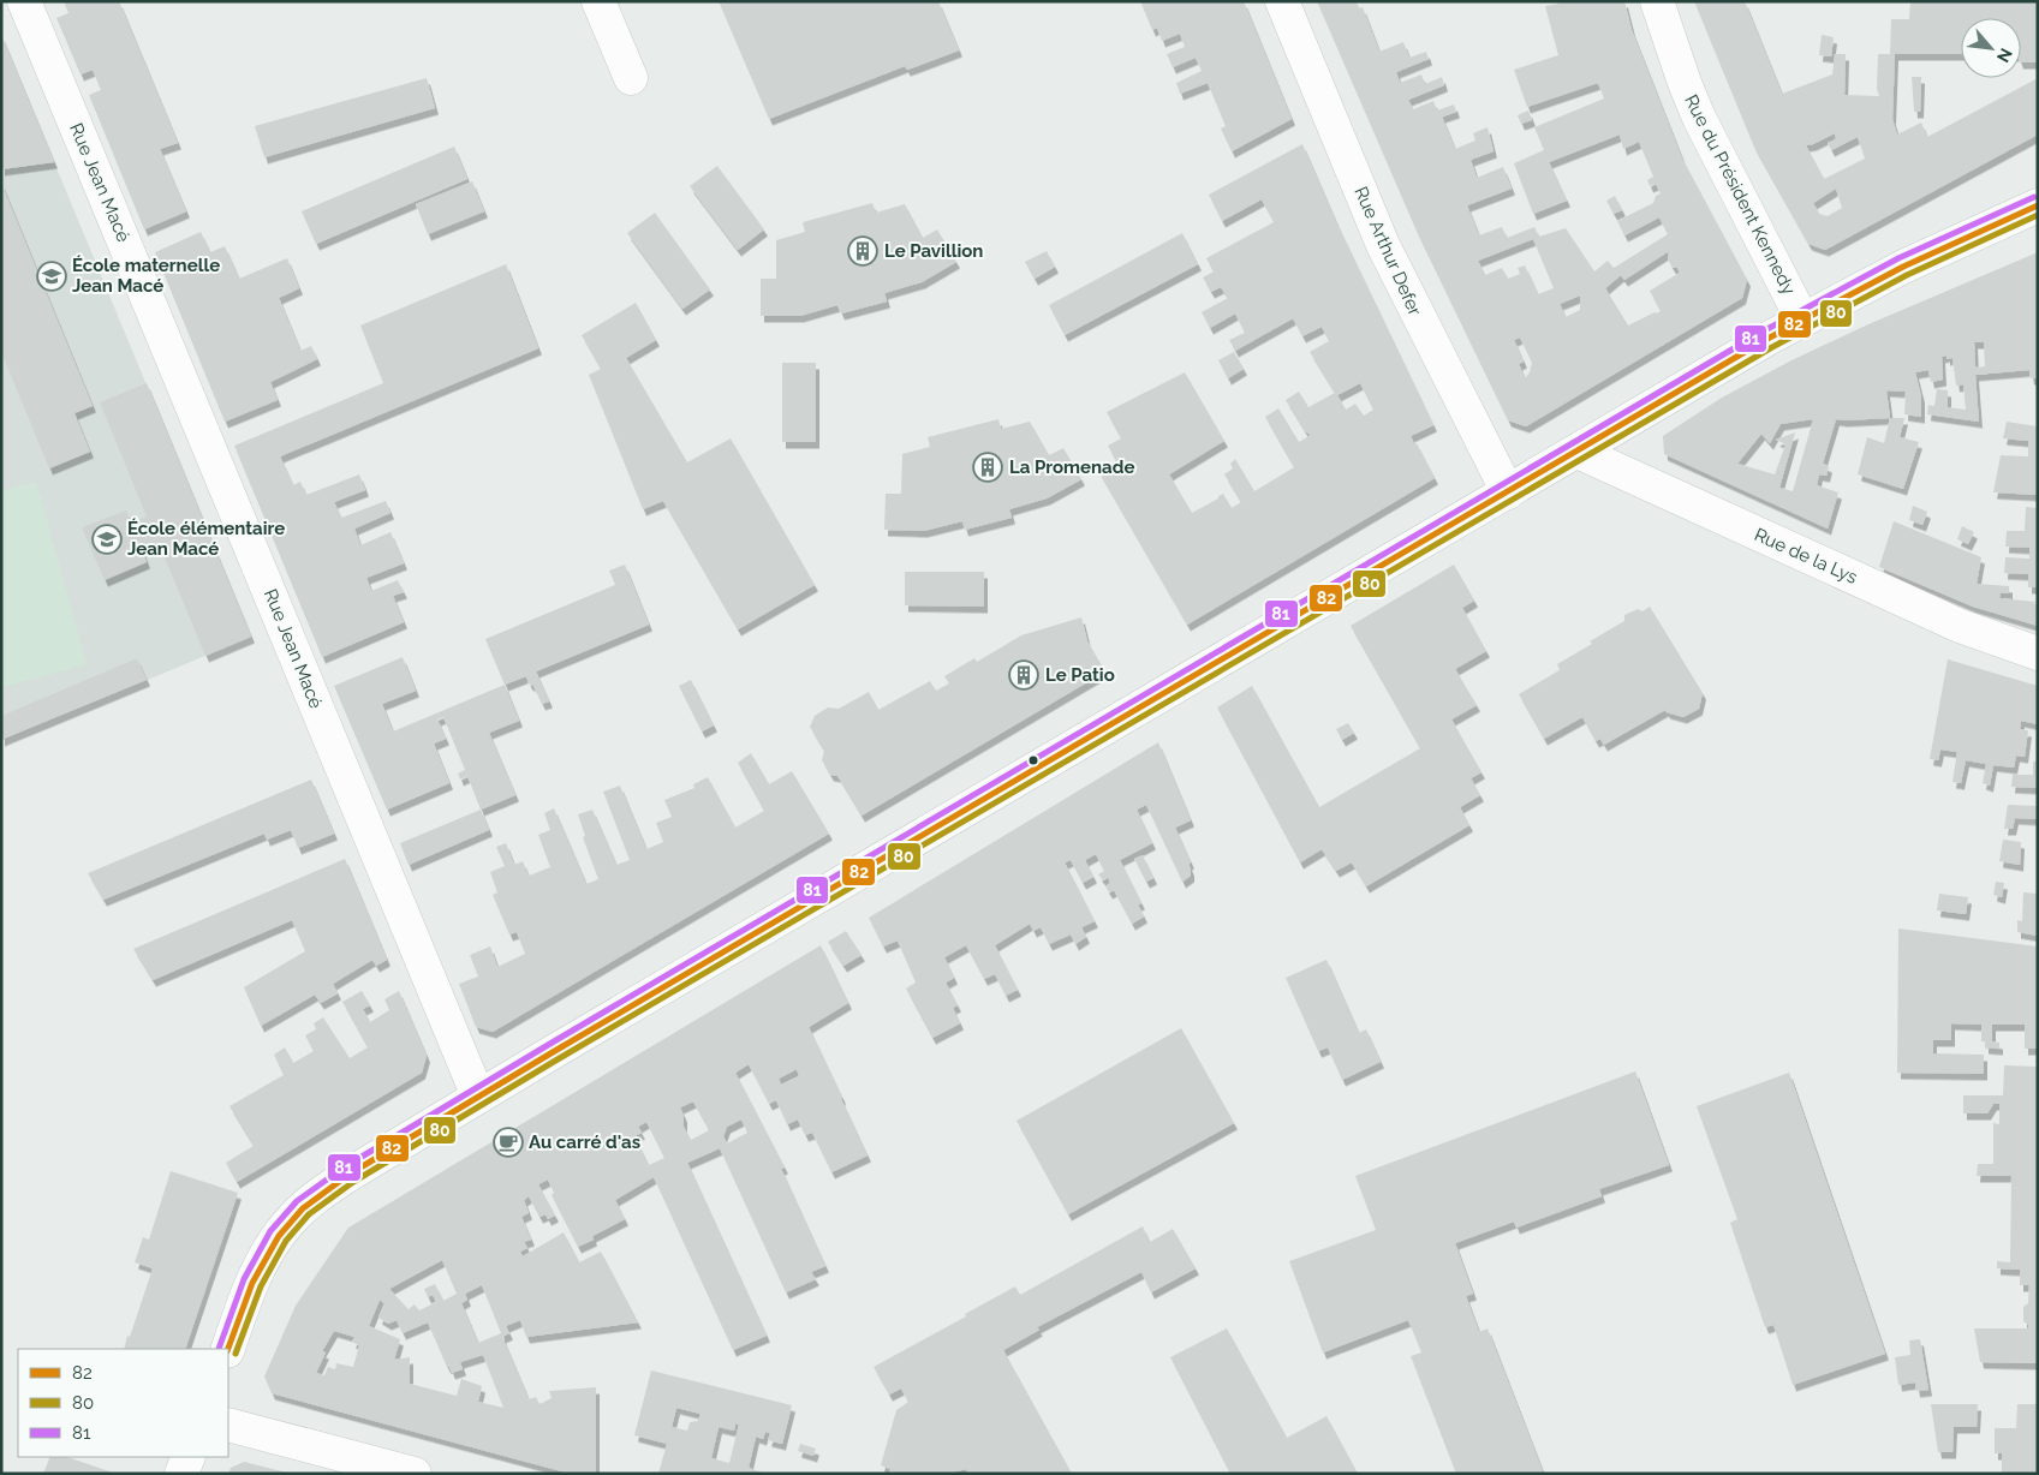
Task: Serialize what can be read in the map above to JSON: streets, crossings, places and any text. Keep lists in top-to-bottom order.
{
  "streets": {
    "street": [
      "Rue Jean Macé",
      "Rue du Président Kennedy",
      "Rue Arthur Defer",
      "Rue de la Lys"
    ]
  },
  "places": {
    "building": ["Le Pavillion", "La Promenade", "Le Patio"],
    "school or university": ["École maternelle Jean Macé", "École élémentaire Jean Macé"],
    "cafe": ["Au carré d'as"]
  },
  "lines": ["transit line 81", "transit line 82", "transit line 80"],
  "legend": ["82", "80", "81"],
  "north": "bottom right"
}
